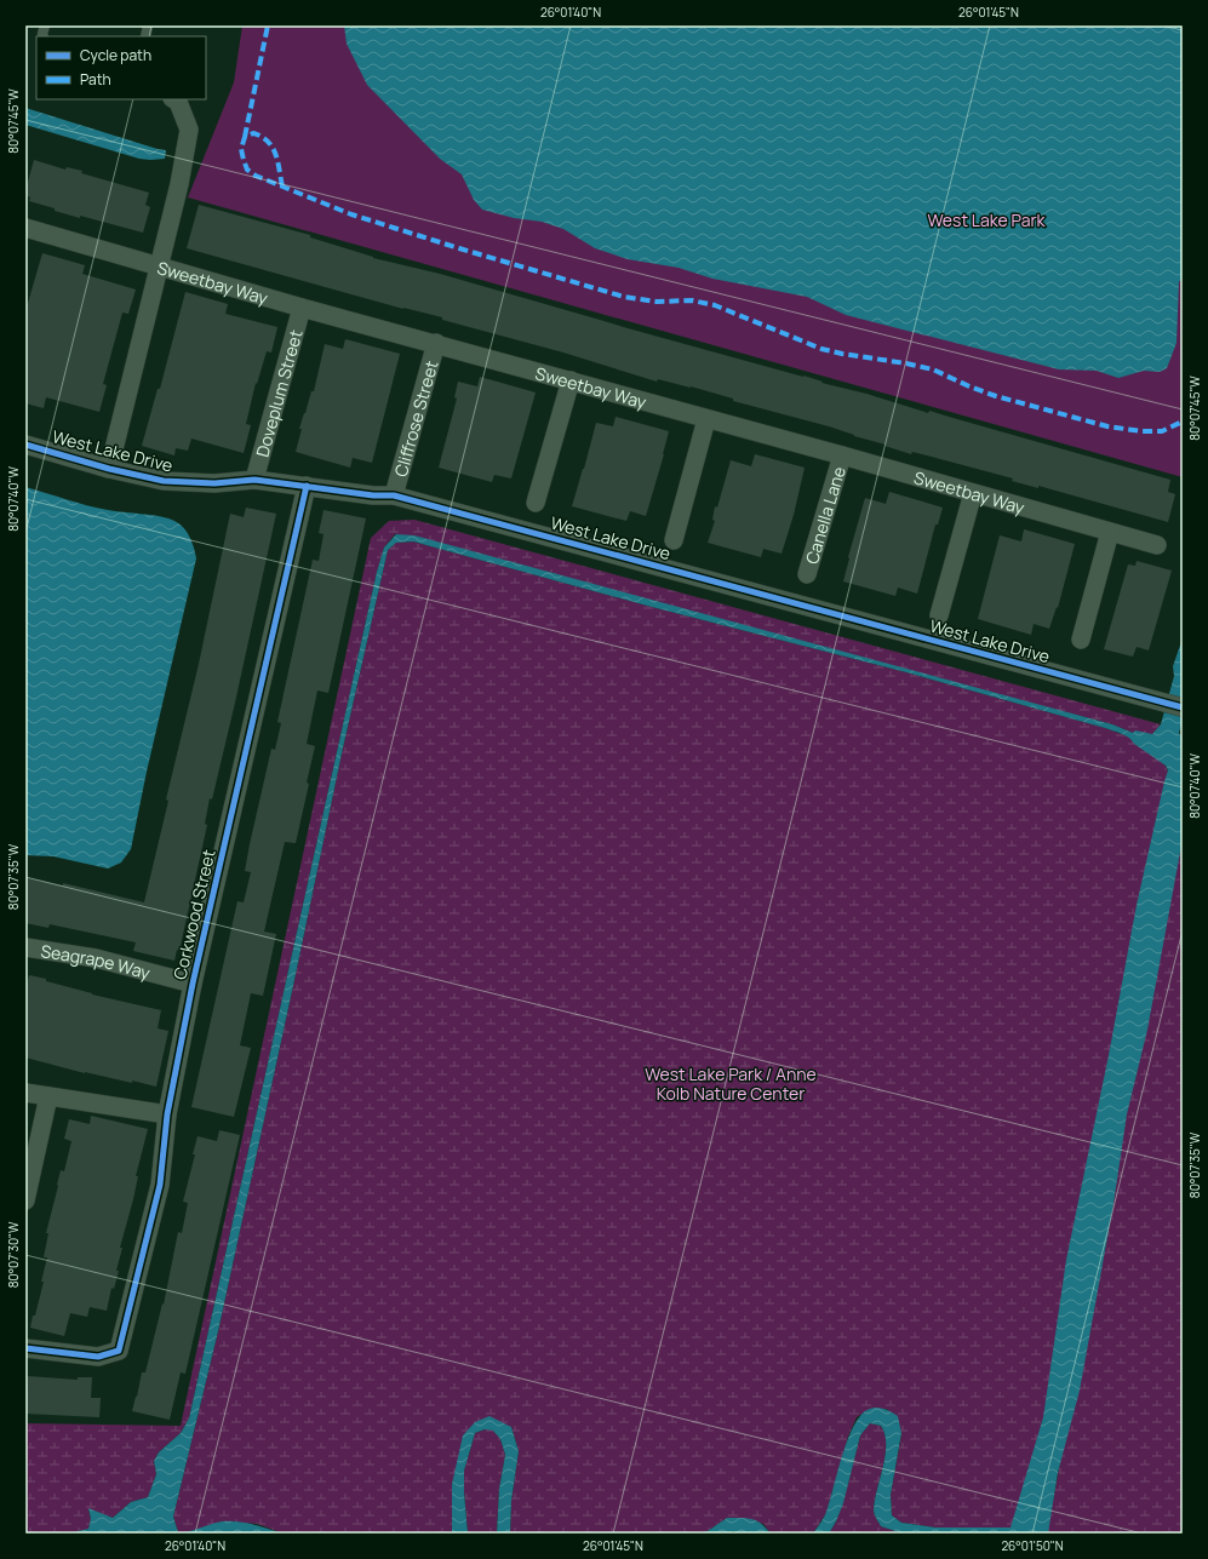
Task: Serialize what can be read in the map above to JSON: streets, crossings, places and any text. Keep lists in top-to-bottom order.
{
  "streets": {
    "street": [
      "Sweetbay Way",
      "Doveplum Street",
      "Cliffrose Street",
      "West Lake Drive",
      "Canella Lane",
      "Corkwood Street",
      "Seagrape Way"
    ]
  },
  "crossings": [
    ["Sweetbay Way", "Doveplum Street"],
    ["Sweetbay Way", "Cliffrose Street"],
    ["Sweetbay Way", "Canella Lane"],
    ["Doveplum Street", "West Lake Drive"],
    ["Cliffrose Street", "West Lake Drive"],
    ["West Lake Drive", "Corkwood Street"],
    ["Corkwood Street", "Seagrape Way"]
  ],
  "parks": ["West Lake Park", "West Lake Park / Anne Kolb Nature Center"],
  "legend": ["Cycle path", "Path"],
  "coordinates": [
    "26°01'40\"N",
    "26°01'45\"N",
    "80°07'45\"W",
    "80°07'40\"W",
    "80°07'35\"W",
    "80°07'30\"W",
    "26°01'50\"N"
  ]
}
